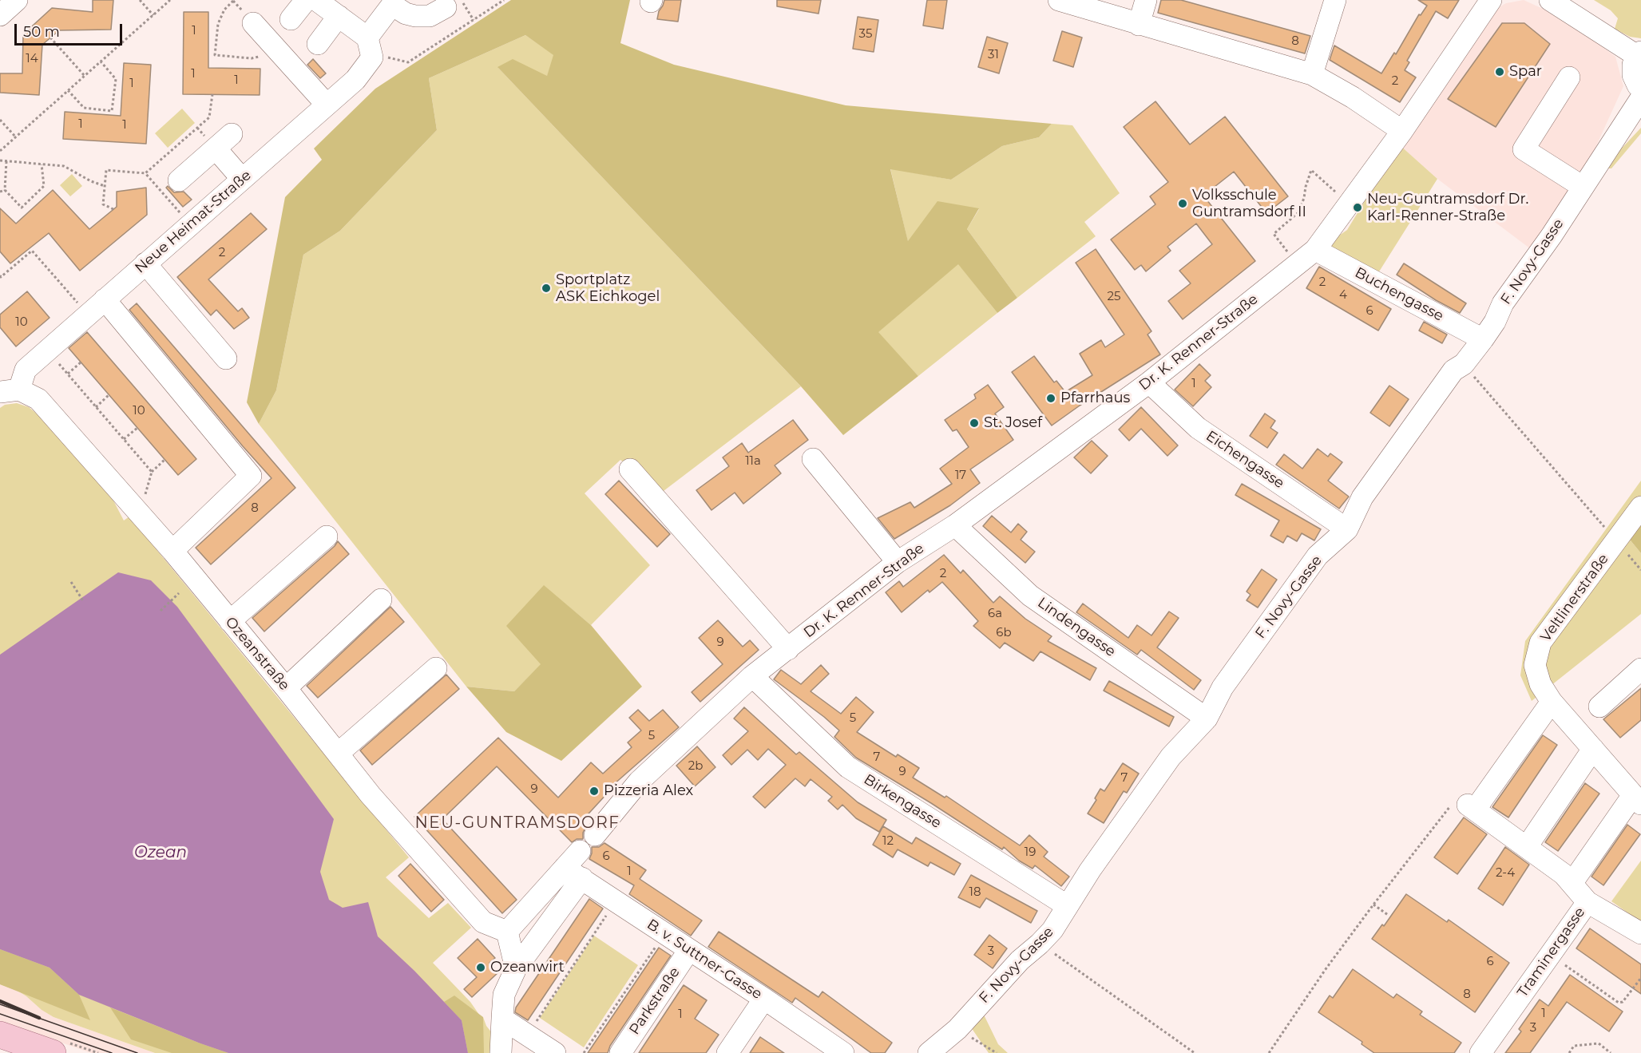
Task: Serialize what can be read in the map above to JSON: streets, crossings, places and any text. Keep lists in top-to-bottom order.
{
  "streets": {
    "street": [
      "Neue Heimat-Straße",
      "F. Novy-Gasse",
      "Buchengasse",
      "Dr. K. Renner-Straße",
      "Eichengasse",
      "Veltlinerstraße",
      "Lindengasse",
      "Ozeanstraße",
      "Birkengasse",
      "Traminergasse",
      "B. v. Suttner-Gasse",
      "Parkstraße"
    ]
  },
  "crossings": [
    ["Neue Heimat-Straße", "Ozeanstraße"],
    ["F. Novy-Gasse", "Buchengasse"],
    ["F. Novy-Gasse", "Eichengasse"],
    ["F. Novy-Gasse", "Lindengasse"],
    ["F. Novy-Gasse", "Birkengasse"],
    ["Buchengasse", "Dr. K. Renner-Straße"],
    ["Dr. K. Renner-Straße", "Eichengasse"],
    ["Dr. K. Renner-Straße", "Lindengasse"],
    ["Dr. K. Renner-Straße", "Birkengasse"],
    ["B. v. Suttner-Gasse", "Parkstraße"]
  ],
  "districts": ["NEU-GUNTRAMSDORF"],
  "water": ["Ozean"],
  "places": [
    "Spar",
    "Volksschule Guntramsdorf II",
    "Neu-Guntramsdorf Dr. Karl-Renner-Straße",
    "Sportplatz ASK Eichkogel",
    "Pfarrhaus",
    "St. Josef",
    "Pizzeria Alex",
    "Ozeanwirt"
  ],
  "house_numbers": [
    "1",
    "35",
    "8",
    "31",
    "14",
    "1",
    "1",
    "2",
    "1",
    "1",
    "1",
    "2",
    "2",
    "4",
    "25",
    "6",
    "10",
    "1",
    "10",
    "11a",
    "17",
    "8",
    "2",
    "6a",
    "6b",
    "9",
    "5",
    "5",
    "7",
    "2b",
    "9",
    "7",
    "9",
    "12",
    "19",
    "6",
    "1",
    "2-4",
    "18",
    "3",
    "6",
    "8",
    "1",
    "1",
    "3"
  ],
  "scale_bar": "50 m"
}
